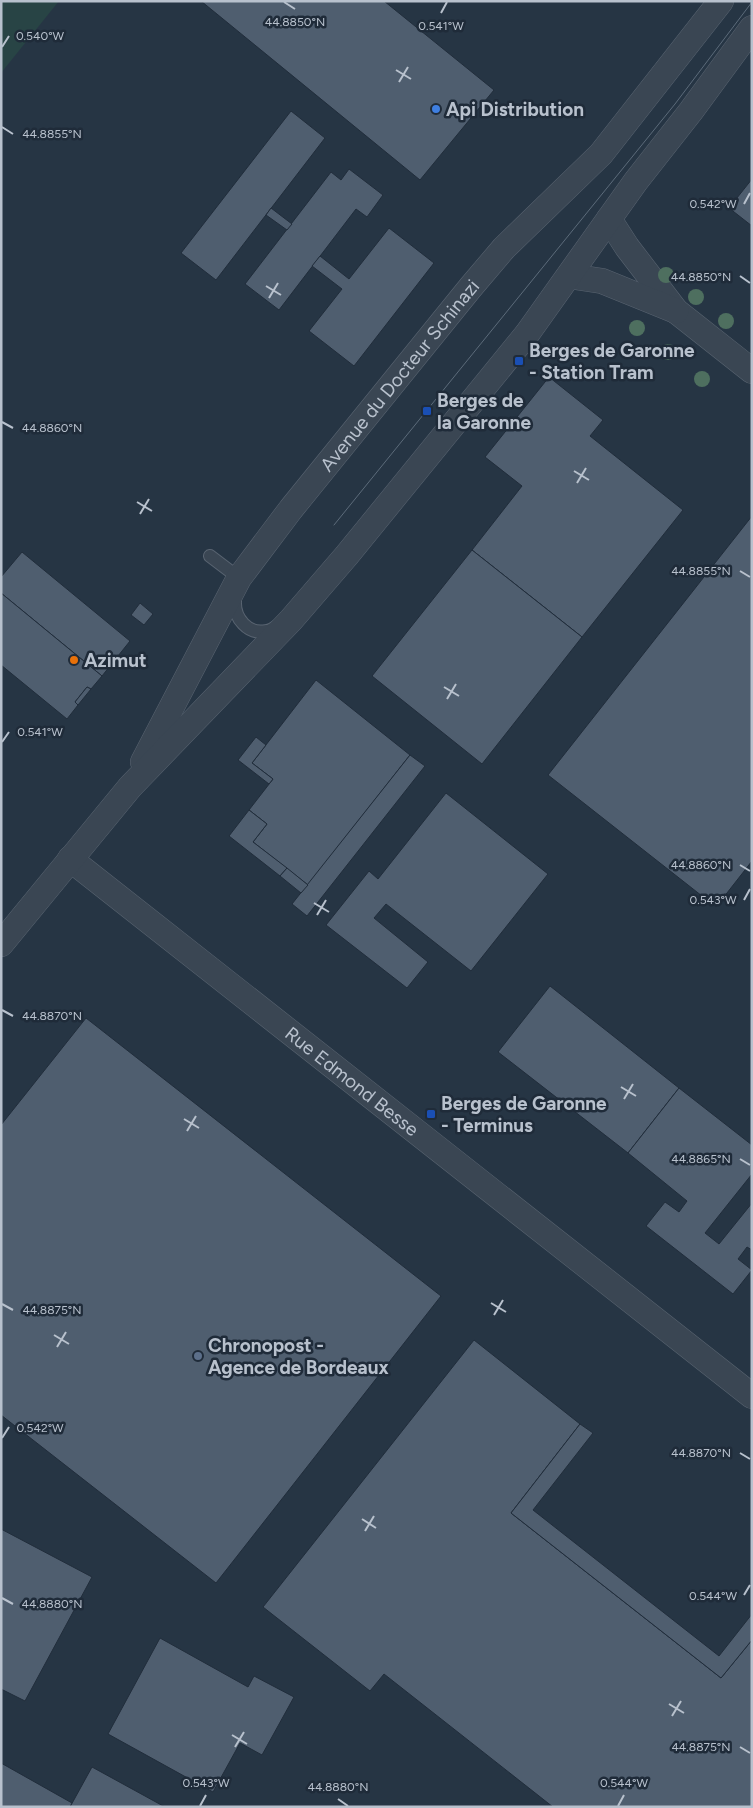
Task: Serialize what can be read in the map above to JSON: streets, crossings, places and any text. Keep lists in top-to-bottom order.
{
  "streets": {
    "street": ["Avenue du Docteur Schinazi", "Rue Edmond Besse"]
  },
  "crossings": [
    ["Avenue du Docteur Schinazi", "Rue Edmond Besse"]
  ],
  "places": {
    "other": ["Api Distribution", "Azimut", "Chronopost - Agence de Bordeaux"],
    "transit": ["Berges de Garonne - Station Tram", "Berges de la Garonne", "Berges de Garonne - Terminus"]
  },
  "coordinates": [
    "44.8850°N",
    "0.541°W",
    "0.540°W",
    "44.8855°N",
    "0.542°W",
    "44.8860°N",
    "0.543°W",
    "44.8870°N",
    "44.8865°N",
    "44.8875°N",
    "0.544°W",
    "44.8880°N"
  ]
}
